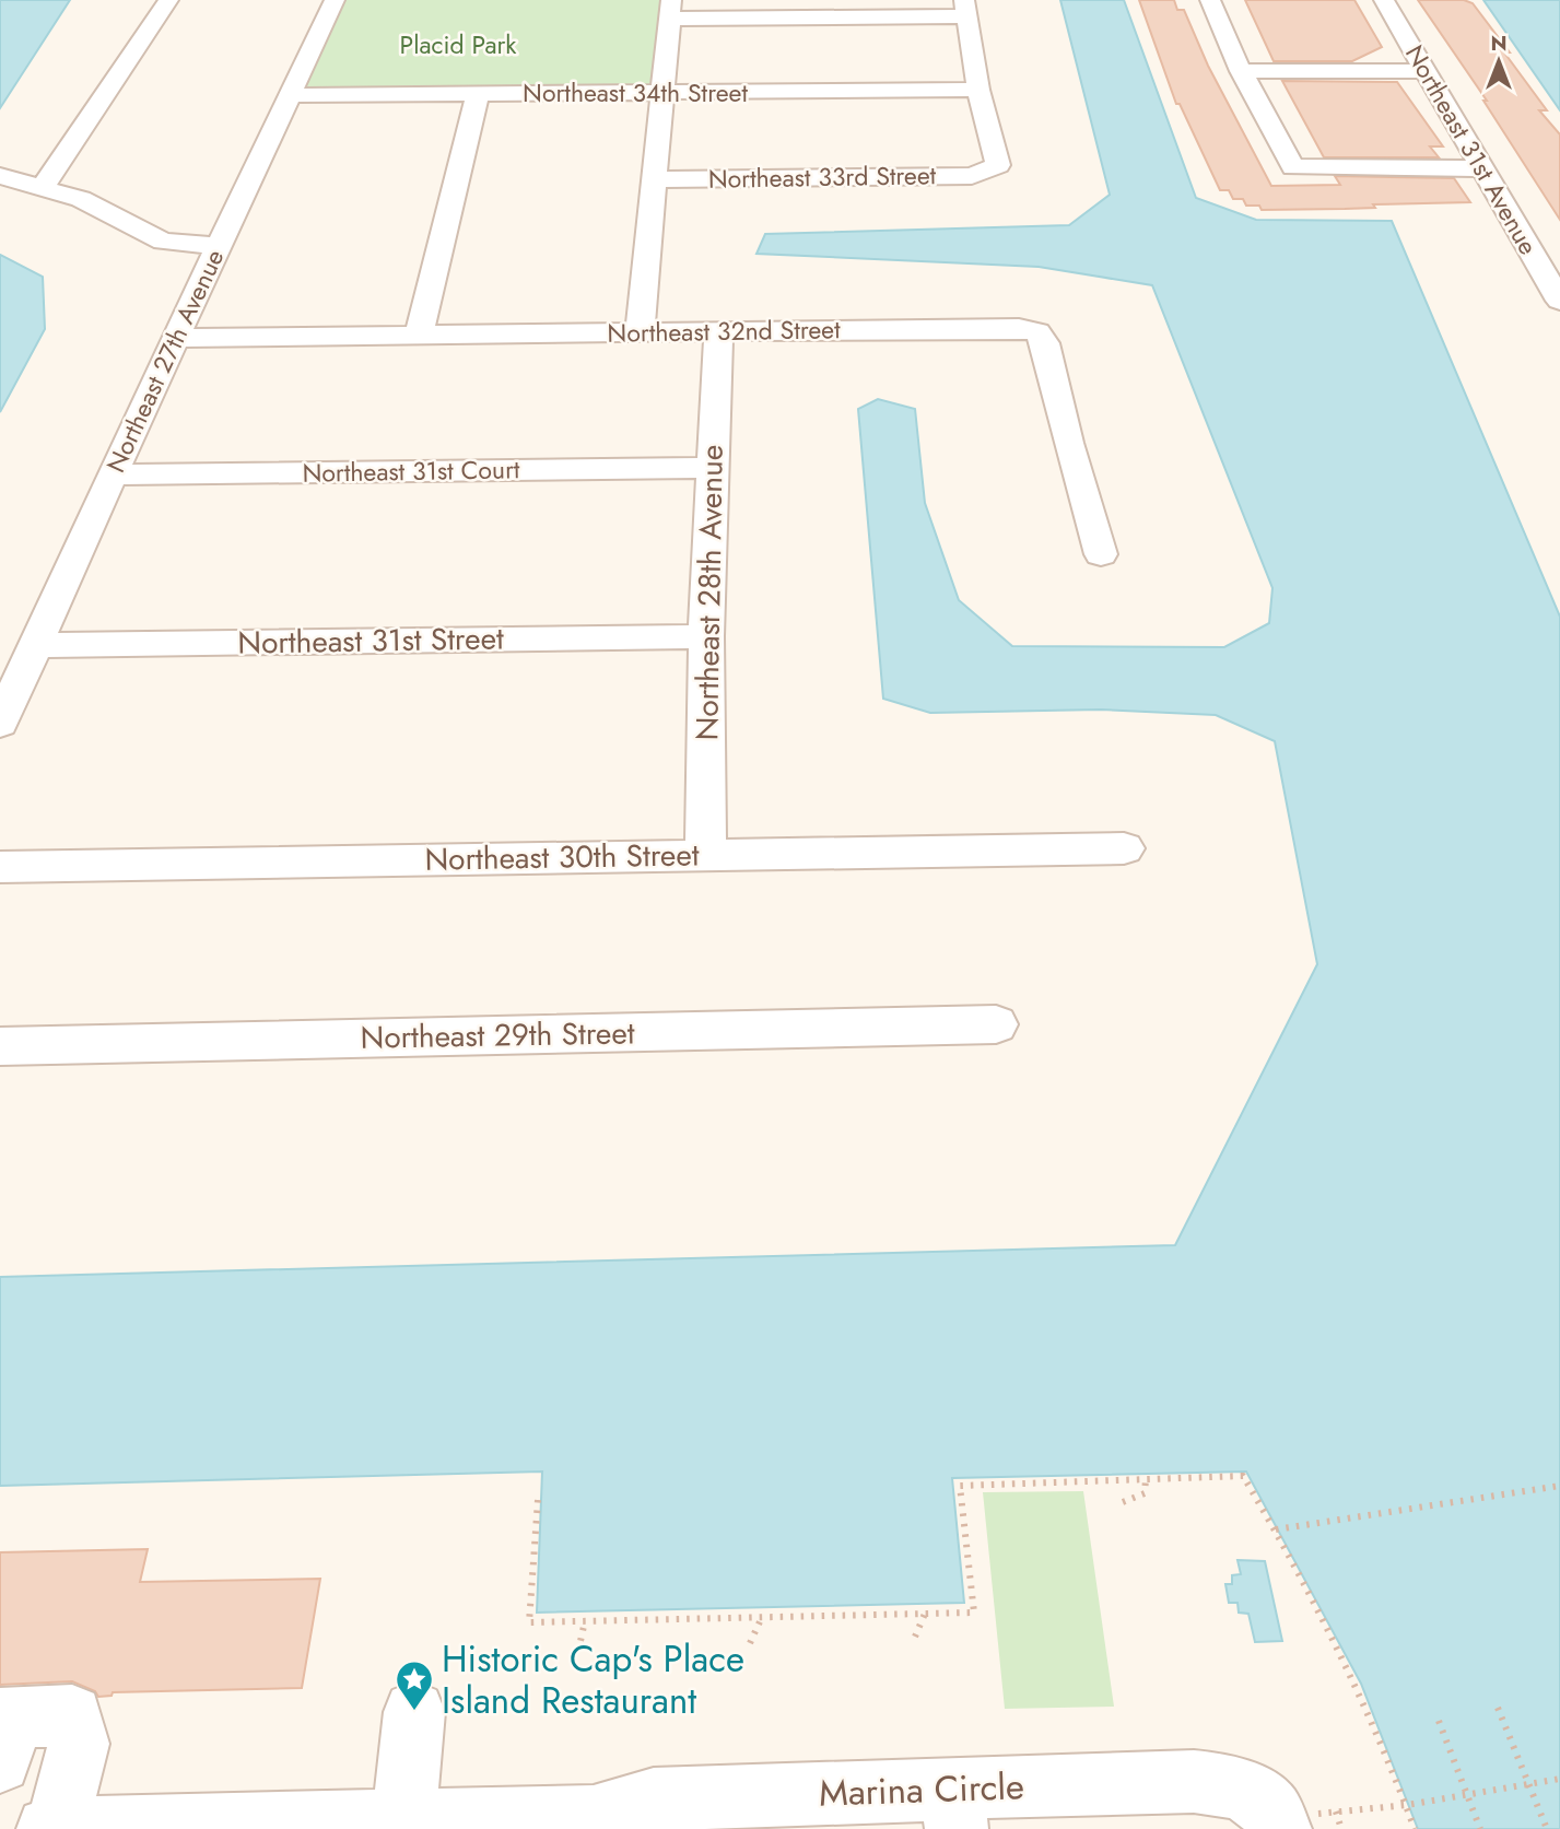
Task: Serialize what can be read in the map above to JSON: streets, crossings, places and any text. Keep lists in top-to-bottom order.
{
  "streets": {
    "street": [
      "Northeast 34th Street",
      "Northeast 31st Avenue",
      "Northeast 33rd Street",
      "Northeast 32nd Street",
      "Northeast 27th Avenue",
      "Northeast 31st Court",
      "Northeast 28th Avenue",
      "Northeast 31st Street",
      "Northeast 30th Street",
      "Northeast 29th Street",
      "Marina Circle"
    ]
  },
  "crossings": [
    ["Northeast 34th Street", "Northeast 33rd Street"],
    ["Northeast 34th Street", "Northeast 27th Avenue"],
    ["Northeast 32nd Street", "Northeast 27th Avenue"],
    ["Northeast 32nd Street", "Northeast 28th Avenue"],
    ["Northeast 27th Avenue", "Northeast 31st Court"],
    ["Northeast 27th Avenue", "Northeast 31st Street"],
    ["Northeast 31st Court", "Northeast 28th Avenue"],
    ["Northeast 28th Avenue", "Northeast 31st Street"],
    ["Northeast 28th Avenue", "Northeast 30th Street"]
  ],
  "parks": ["Placid Park"],
  "places": {
    "place": ["Historic Cap's Place Island Restaurant"]
  },
  "north": "top"
}
